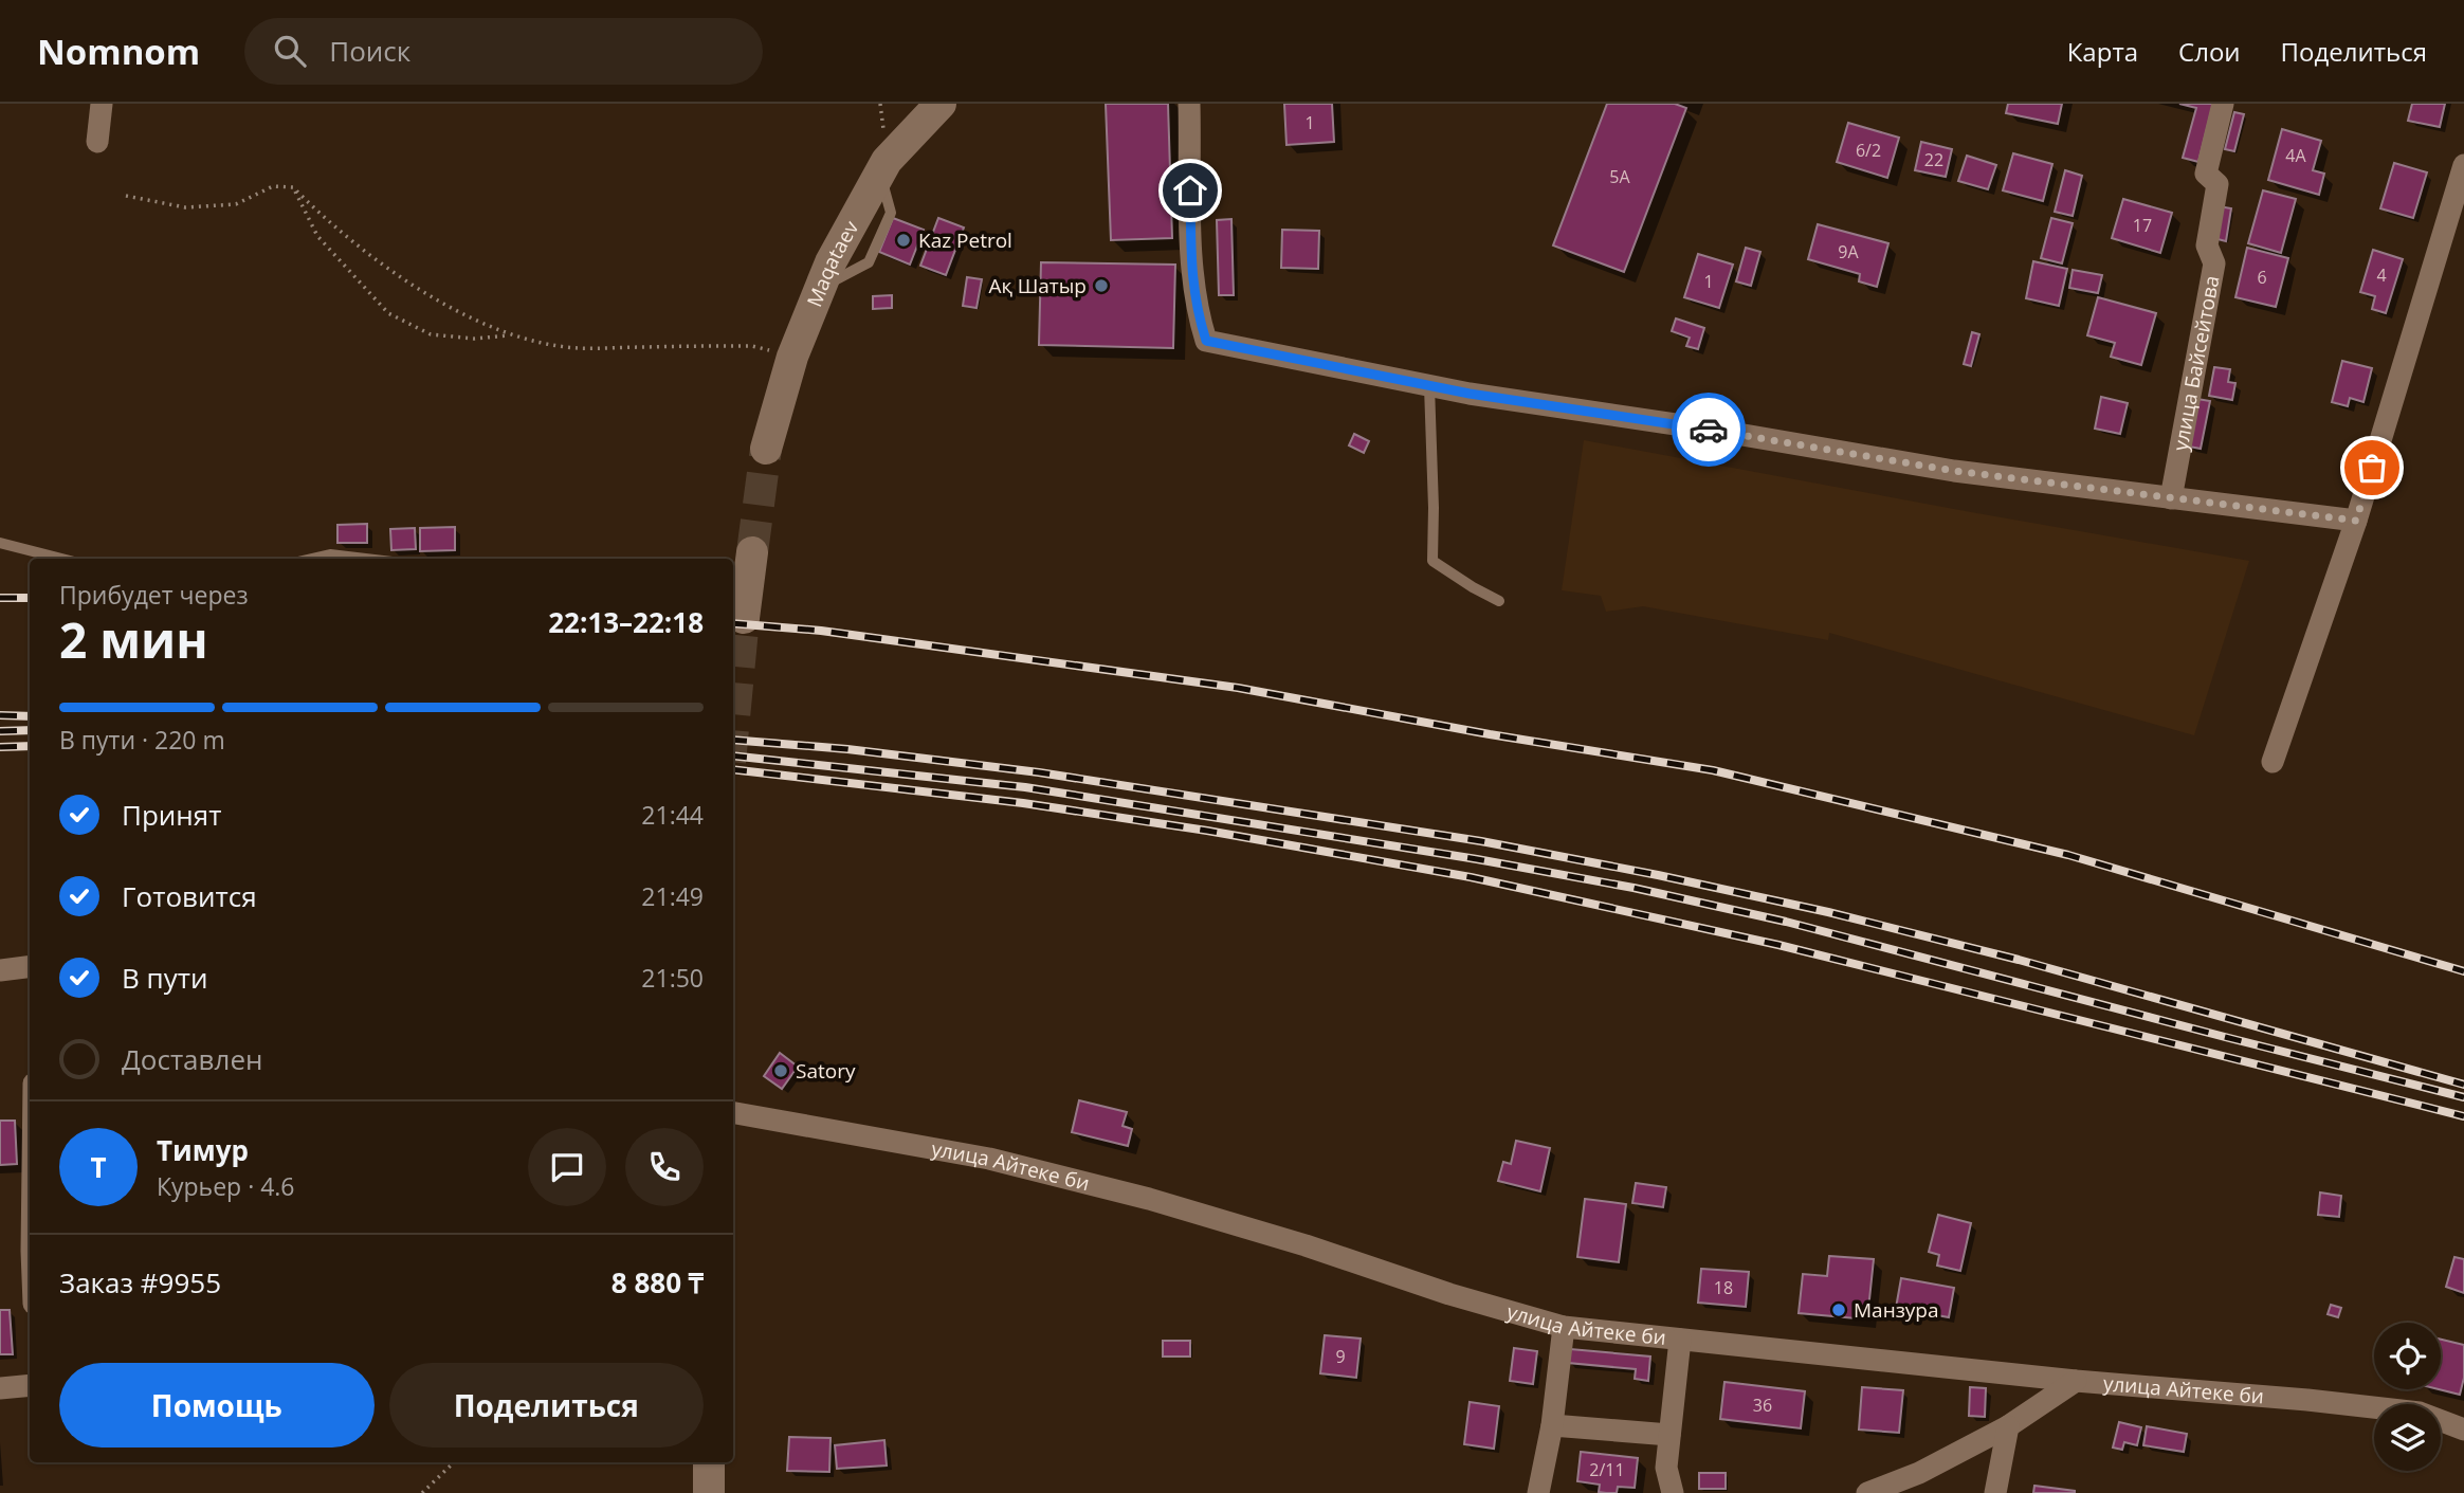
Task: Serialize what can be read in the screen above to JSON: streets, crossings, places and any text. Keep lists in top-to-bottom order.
{
  "streets": {
    "main road": ["Maqataev"],
    "street": ["улица Байсейтова", "улица Айтеке би"]
  },
  "places": [
    "Kaz Petrol",
    "Ақ Шатыр",
    "Satory",
    "Манзура"
  ],
  "house_numbers": [
    "1",
    "6/2",
    "4А",
    "22",
    "5А",
    "17",
    "9А",
    "4",
    "6",
    "1",
    "18",
    "9",
    "36",
    "2/11"
  ],
  "page": {
    "header": "Nomnom",
    "search": "Поиск",
    "nav": ["Карта", "Слои", "Поделиться"],
    "heading": ["2 мин", "Прибудет через", "22:13–22:18"],
    "panel": [
      "Тимур",
      "Курьер · 4.6",
      "Заказ #9955",
      "8 880 ₸"
    ],
    "bar": "В пути · 220 m",
    "list": [
      ["Принят", "21:44"],
      ["Готовится", "21:49"],
      ["В пути", "21:50"],
      "Доставлен"
    ],
    "round": "Т",
    "buttons": ["Помощь", "Поделиться"]
  }
}
